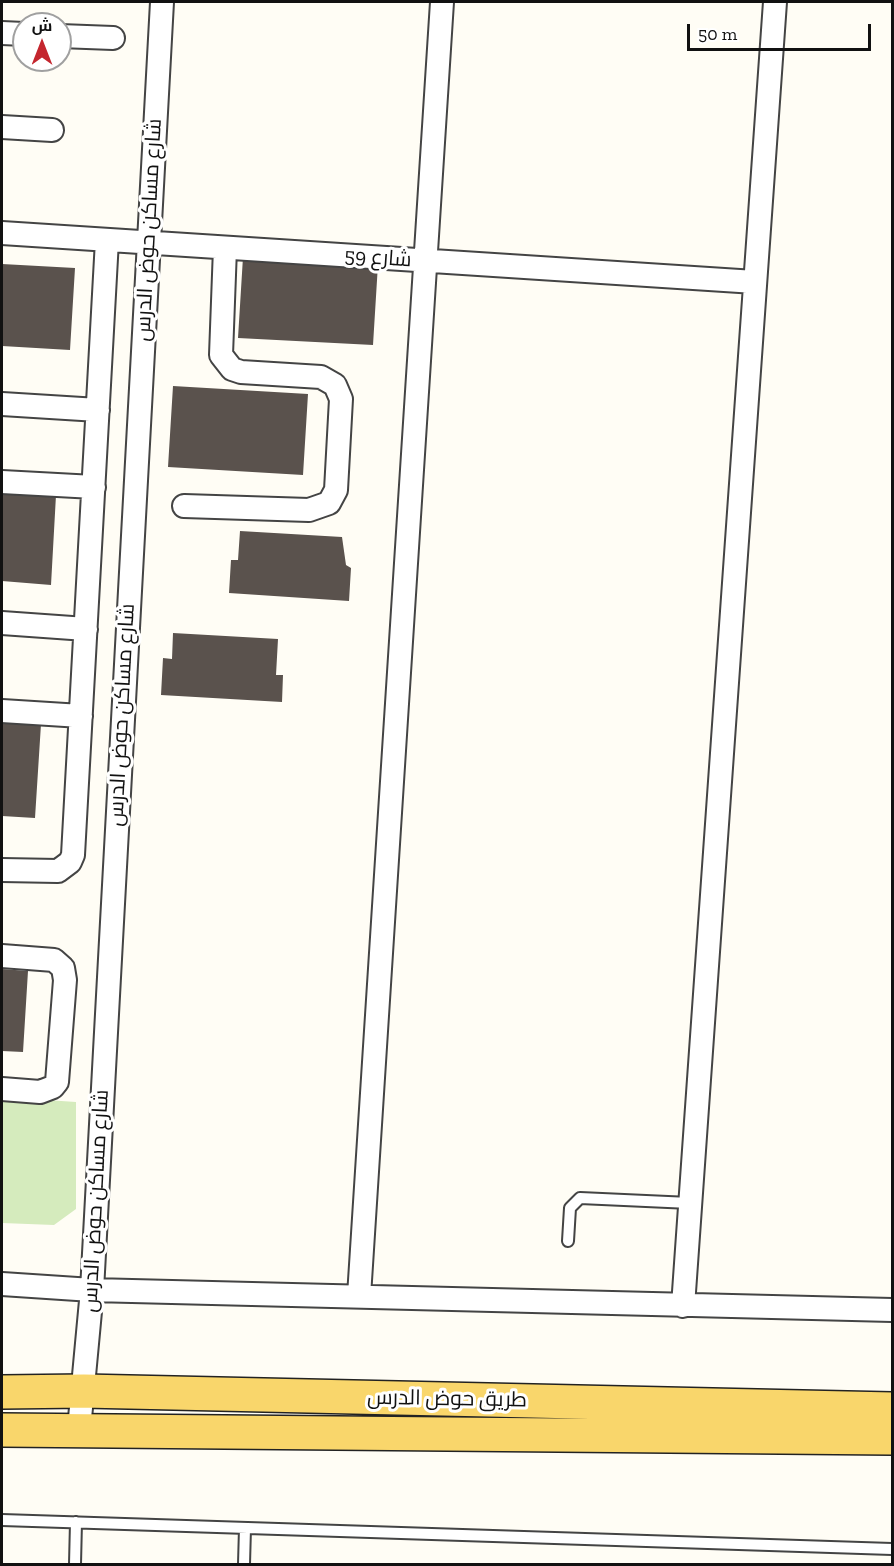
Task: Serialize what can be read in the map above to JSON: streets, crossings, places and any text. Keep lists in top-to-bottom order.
{
  "streets": {
    "main road": ["طريق حوض الدرس"],
    "street": ["شارع مساكن حوض الدرس", "شارع 59"]
  },
  "crossings": [
    ["شارع مساكن حوض الدرس", "شارع 59"],
    ["شارع مساكن حوض الدرس", "طريق حوض الدرس"]
  ],
  "scale_bar": "50 m",
  "north": "top"
}
